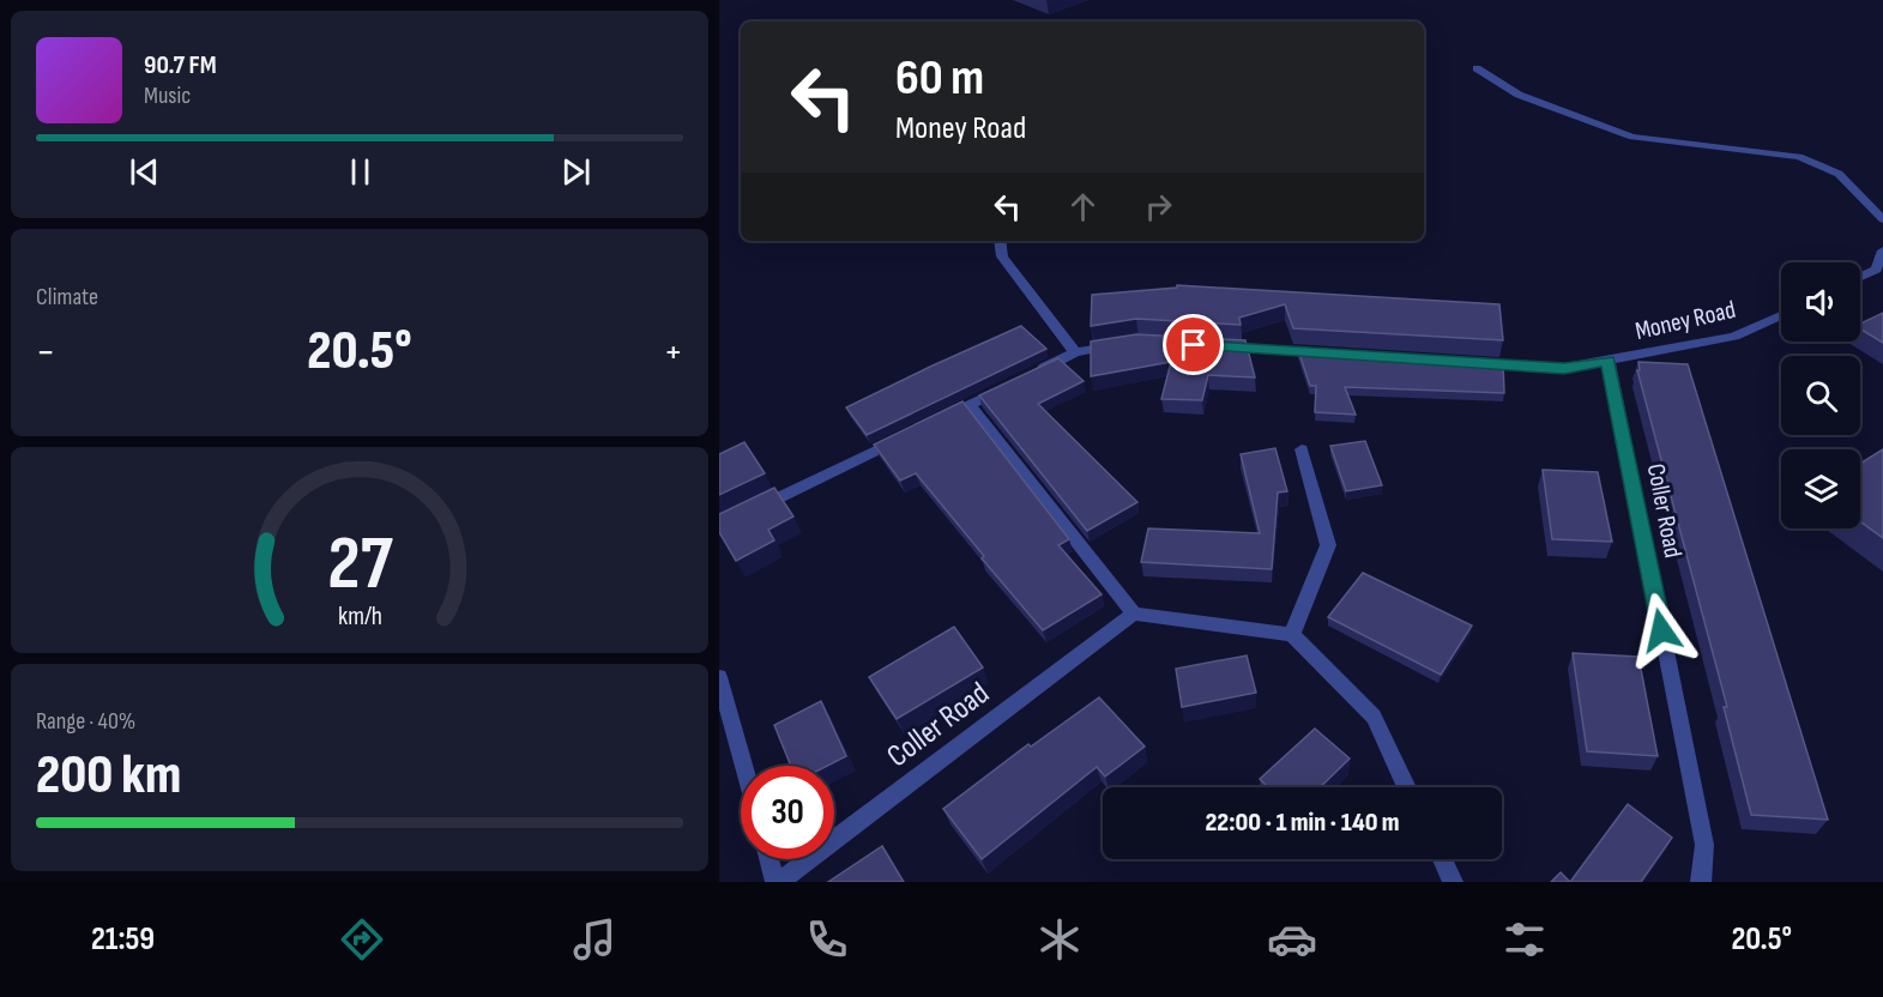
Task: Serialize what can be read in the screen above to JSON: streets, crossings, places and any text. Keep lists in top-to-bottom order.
{
  "streets": {
    "street": ["Money Road", "Coller Road"]
  },
  "crossings": [
    ["Money Road", "Coller Road"]
  ],
  "page": {
    "turn": ["60 m", "Money Road"],
    "song": ["90.7 FM", "Music"],
    "tile": [
      "Climate",
      ["Range · 40%", "200 km"]
    ],
    "heat": ["−", "20.5°", "+"],
    "limit": "30",
    "trip": "22:00 · 1 min · 140 m",
    "tabs": ["21:59", "20.5°"],
    "gauge": ["27", "km/h"]
  }
}
